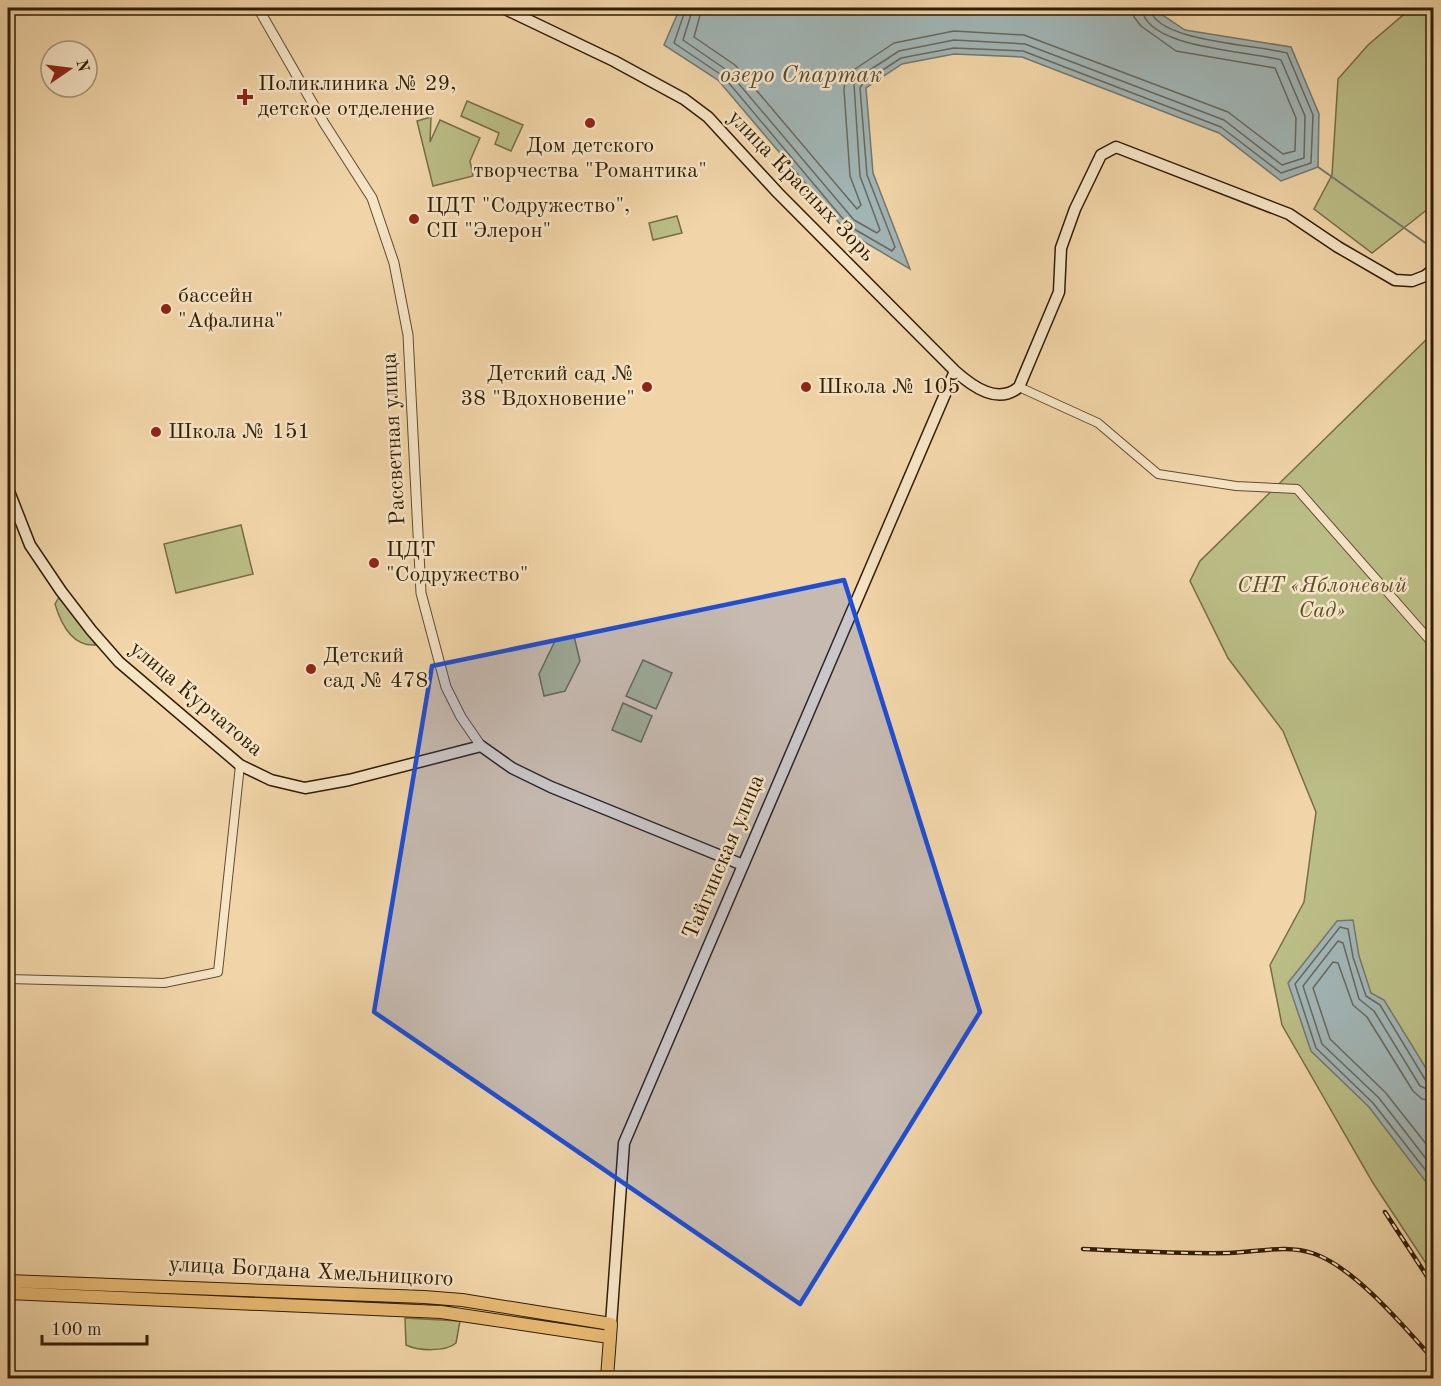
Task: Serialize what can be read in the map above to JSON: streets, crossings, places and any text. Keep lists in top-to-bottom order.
{
  "streets": {
    "highway": ["Тайгинская улица", "улица Богдана Хмельницкого"],
    "main road": ["улица Красных Зорь", "Рассветная улица", "улица Курчатова"]
  },
  "crossings": [
    ["улица Красных Зорь", "Тайгинская улица"],
    ["Рассветная улица", "улица Курчатова"],
    ["Рассветная улица", "Тайгинская улица"],
    ["Тайгинская улица", "улица Богдана Хмельницкого"]
  ],
  "water": ["озеро Спартак"],
  "parks": ["СНТ «Яблоневый Сад»"],
  "places": {
    "health": ["Поликлиника № 29, детское отделение"],
    "other": [
      "Дом детского творчества \"Романтика\"",
      "ЦДТ \"Содружество\", СП \"Элерон\"",
      "бассейн \"Афалина\"",
      "Детский сад № 38 \"Вдохновение\"",
      "Школа № 105",
      "Школа № 151",
      "ЦДТ \"Содружество\"",
      "Детский сад № 478"
    ]
  },
  "scale_bar": "100 m",
  "north": "right"
}
